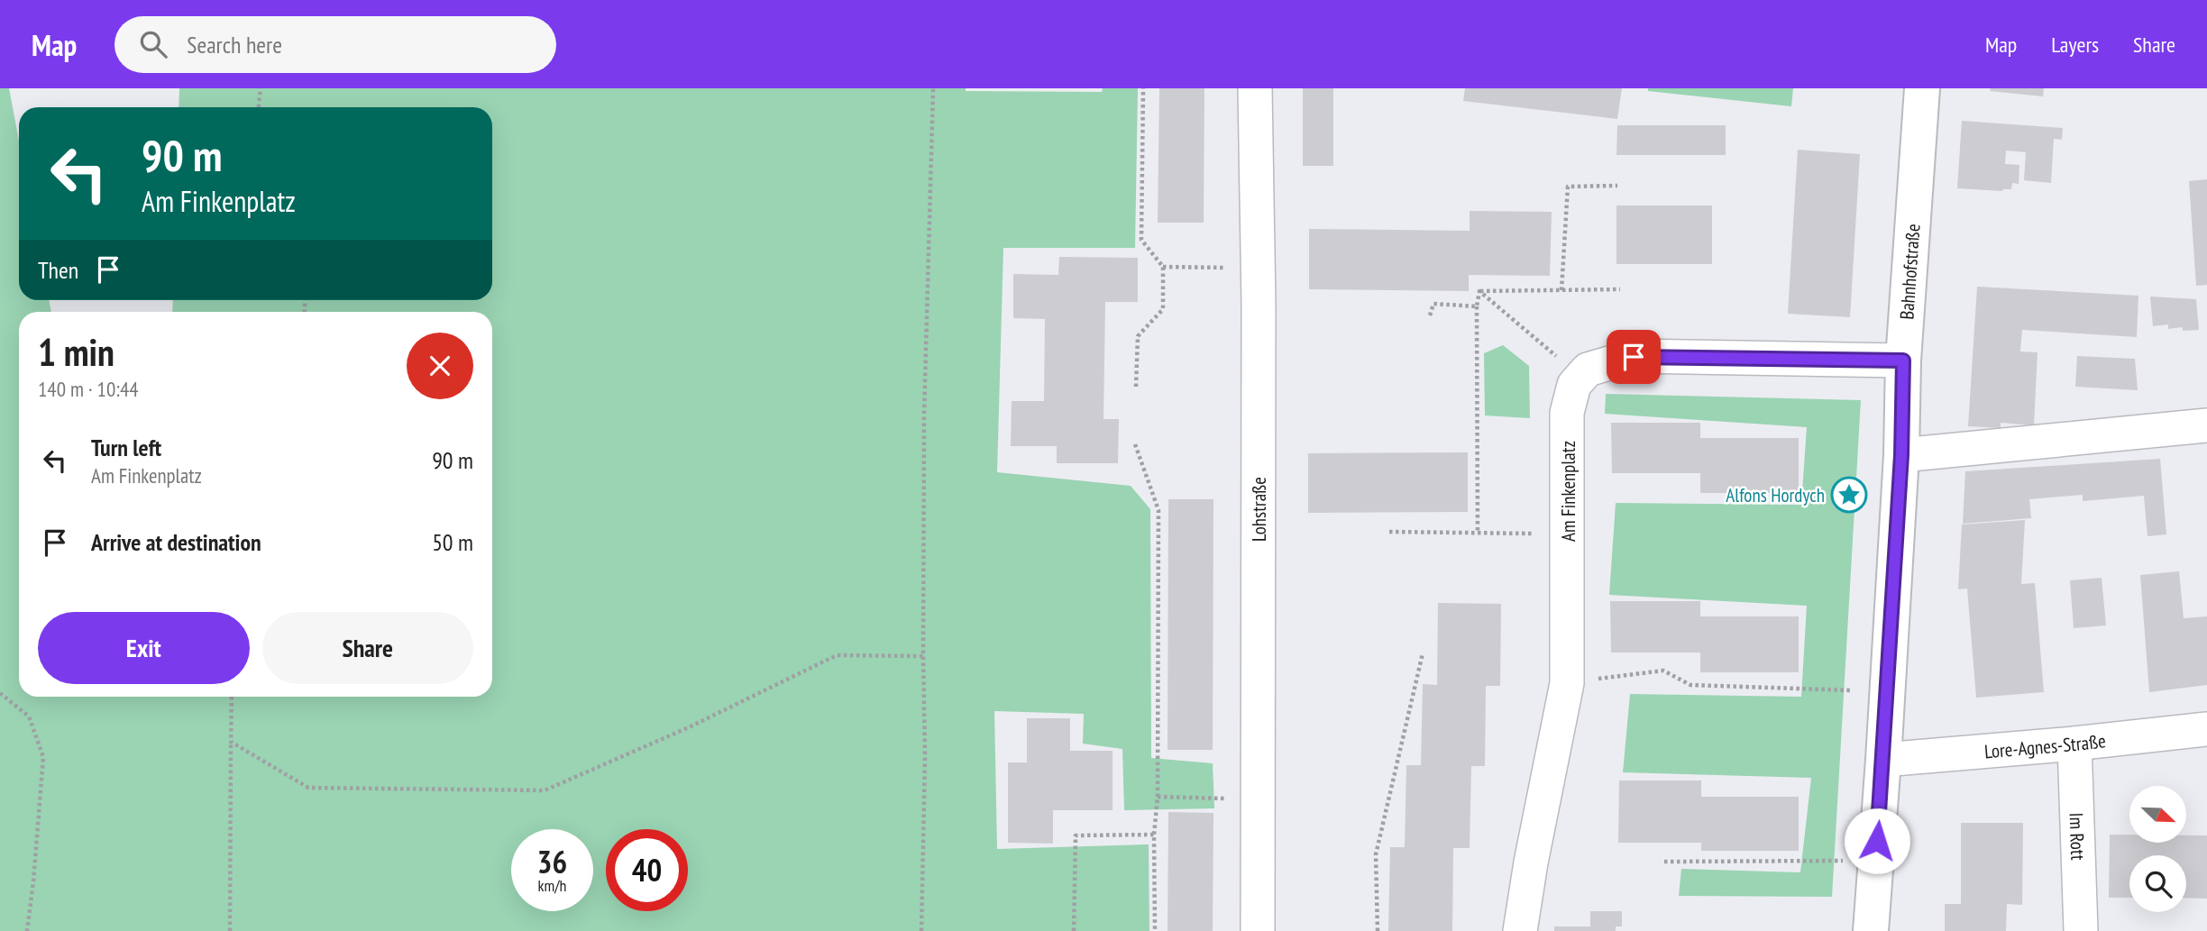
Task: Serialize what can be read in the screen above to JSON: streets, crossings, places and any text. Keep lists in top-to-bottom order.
{
  "streets": {
    "street": [
      "Bahnhofstraße",
      "Am Finkenplatz",
      "Lohstraße",
      "Lore-Agnes-Straße",
      "Im Rott"
    ]
  },
  "crossings": [
    ["Bahnhofstraße", "Lore-Agnes-Straße"],
    ["Lore-Agnes-Straße", "Im Rott"]
  ],
  "places": {
    "place": ["Alfons Hordych"]
  },
  "north": "bottom right",
  "page": {
    "header": "Map",
    "search": "Search here",
    "nav": ["Map", "Layers", "Share"],
    "turn": ["90 m", "Am Finkenplatz"],
    "then": "Then",
    "heading": ["1 min", "140 m · 10:44"],
    "list": [
      {
        "name": "Turn left",
        "note": "Am Finkenplatz",
        "value": "90 m"
      },
      {
        "name": "Arrive at destination",
        "value": "50 m"
      }
    ],
    "buttons": ["Exit", "Share"],
    "speed": "36 km/h",
    "limit": "40"
  }
}
